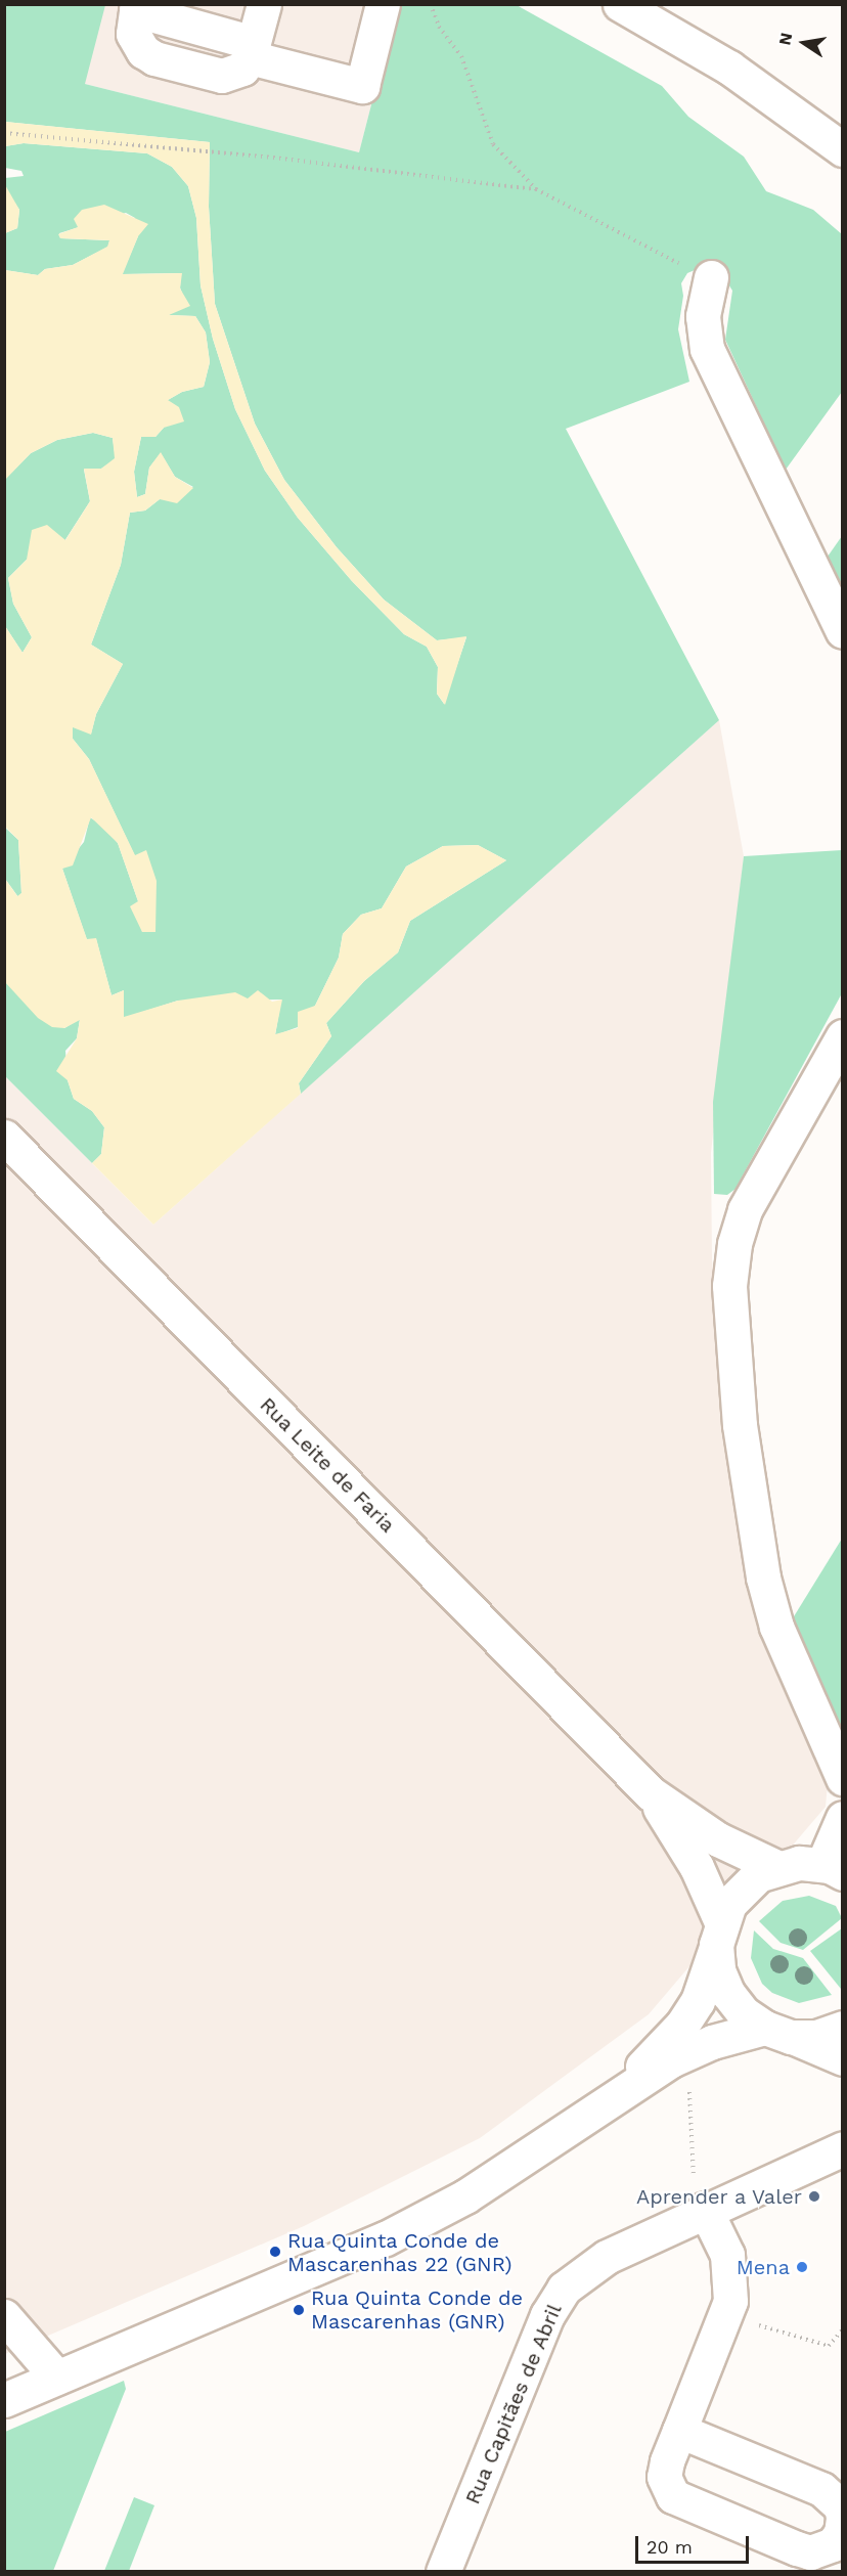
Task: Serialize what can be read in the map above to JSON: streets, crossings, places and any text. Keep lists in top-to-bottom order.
{
  "streets": {
    "street": ["Rua Leite de Faria", "Rua Capitães de Abril"]
  },
  "places": [
    "Aprender a Valer",
    "Rua Quinta Conde de Mascarenhas 22 (GNR)",
    "Mena",
    "Rua Quinta Conde de Mascarenhas (GNR)"
  ],
  "scale_bar": "20 m",
  "north": "left"
}
